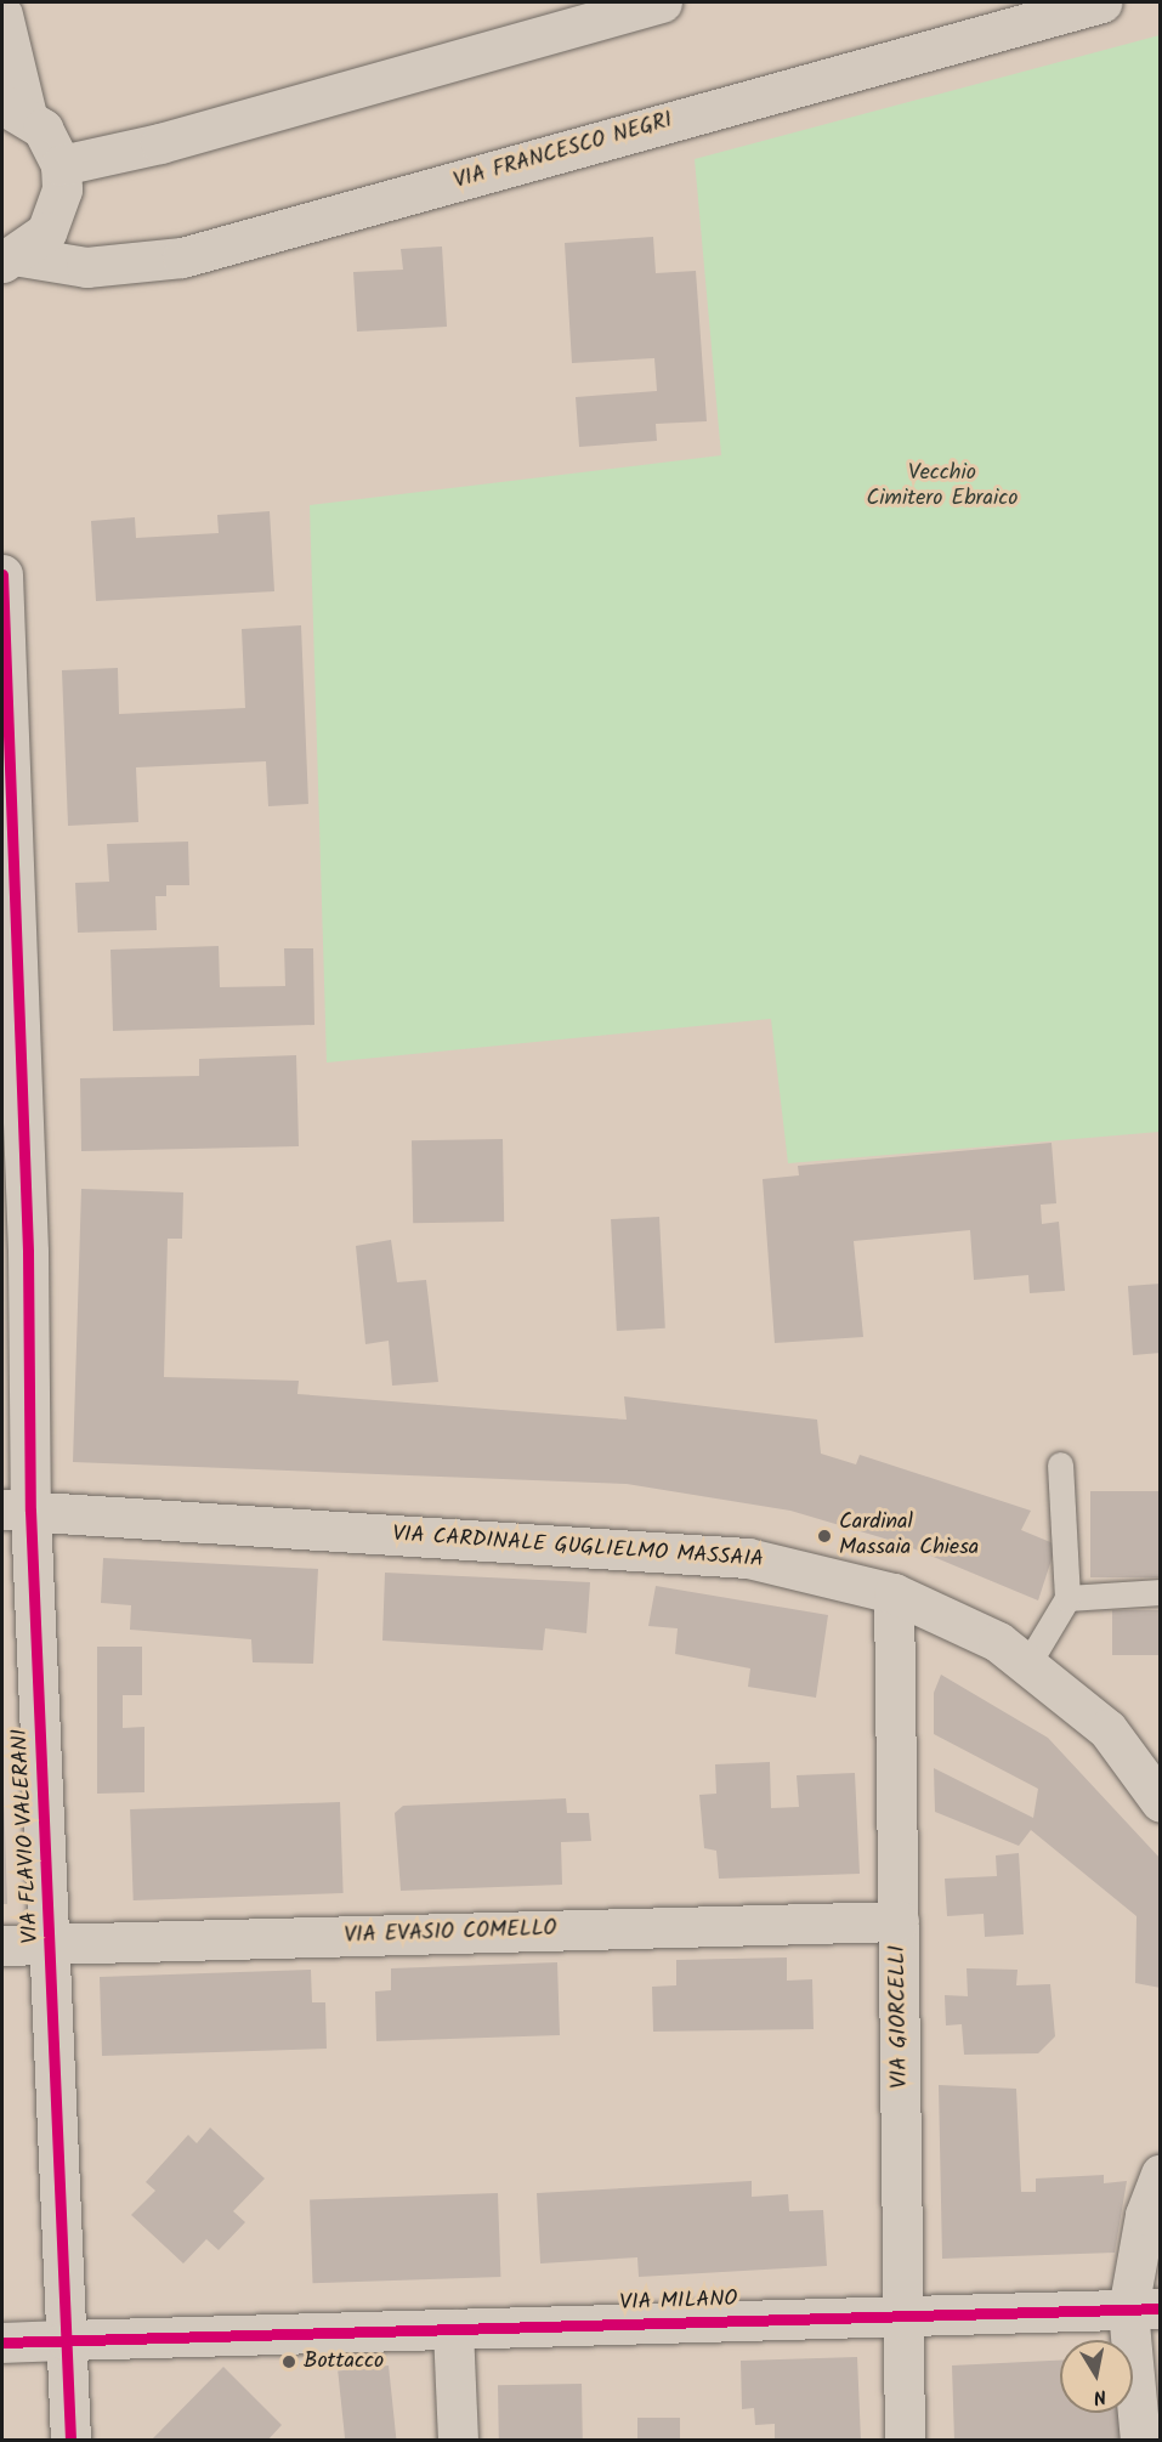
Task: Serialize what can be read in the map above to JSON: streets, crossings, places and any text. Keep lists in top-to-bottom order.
{
  "streets": {
    "street": [
      "VIA FRANCESCO NEGRI",
      "VIA CARDINALE GUGLIELMO MASSAIA",
      "VIA FLAVIO VALERANI",
      "VIA EVASIO COMELLO",
      "VIA GIORCELLI",
      "VIA MILANO"
    ]
  },
  "crossings": [
    ["VIA CARDINALE GUGLIELMO MASSAIA", "VIA FLAVIO VALERANI"],
    ["VIA CARDINALE GUGLIELMO MASSAIA", "VIA GIORCELLI"],
    ["VIA FLAVIO VALERANI", "VIA EVASIO COMELLO"],
    ["VIA FLAVIO VALERANI", "VIA MILANO"],
    ["VIA EVASIO COMELLO", "VIA GIORCELLI"],
    ["VIA GIORCELLI", "VIA MILANO"]
  ],
  "parks": ["Vecchio Cimitero Ebraico"],
  "places": ["Cardinal Massaia Chiesa", "Bottacco"],
  "north": "bottom"
}
